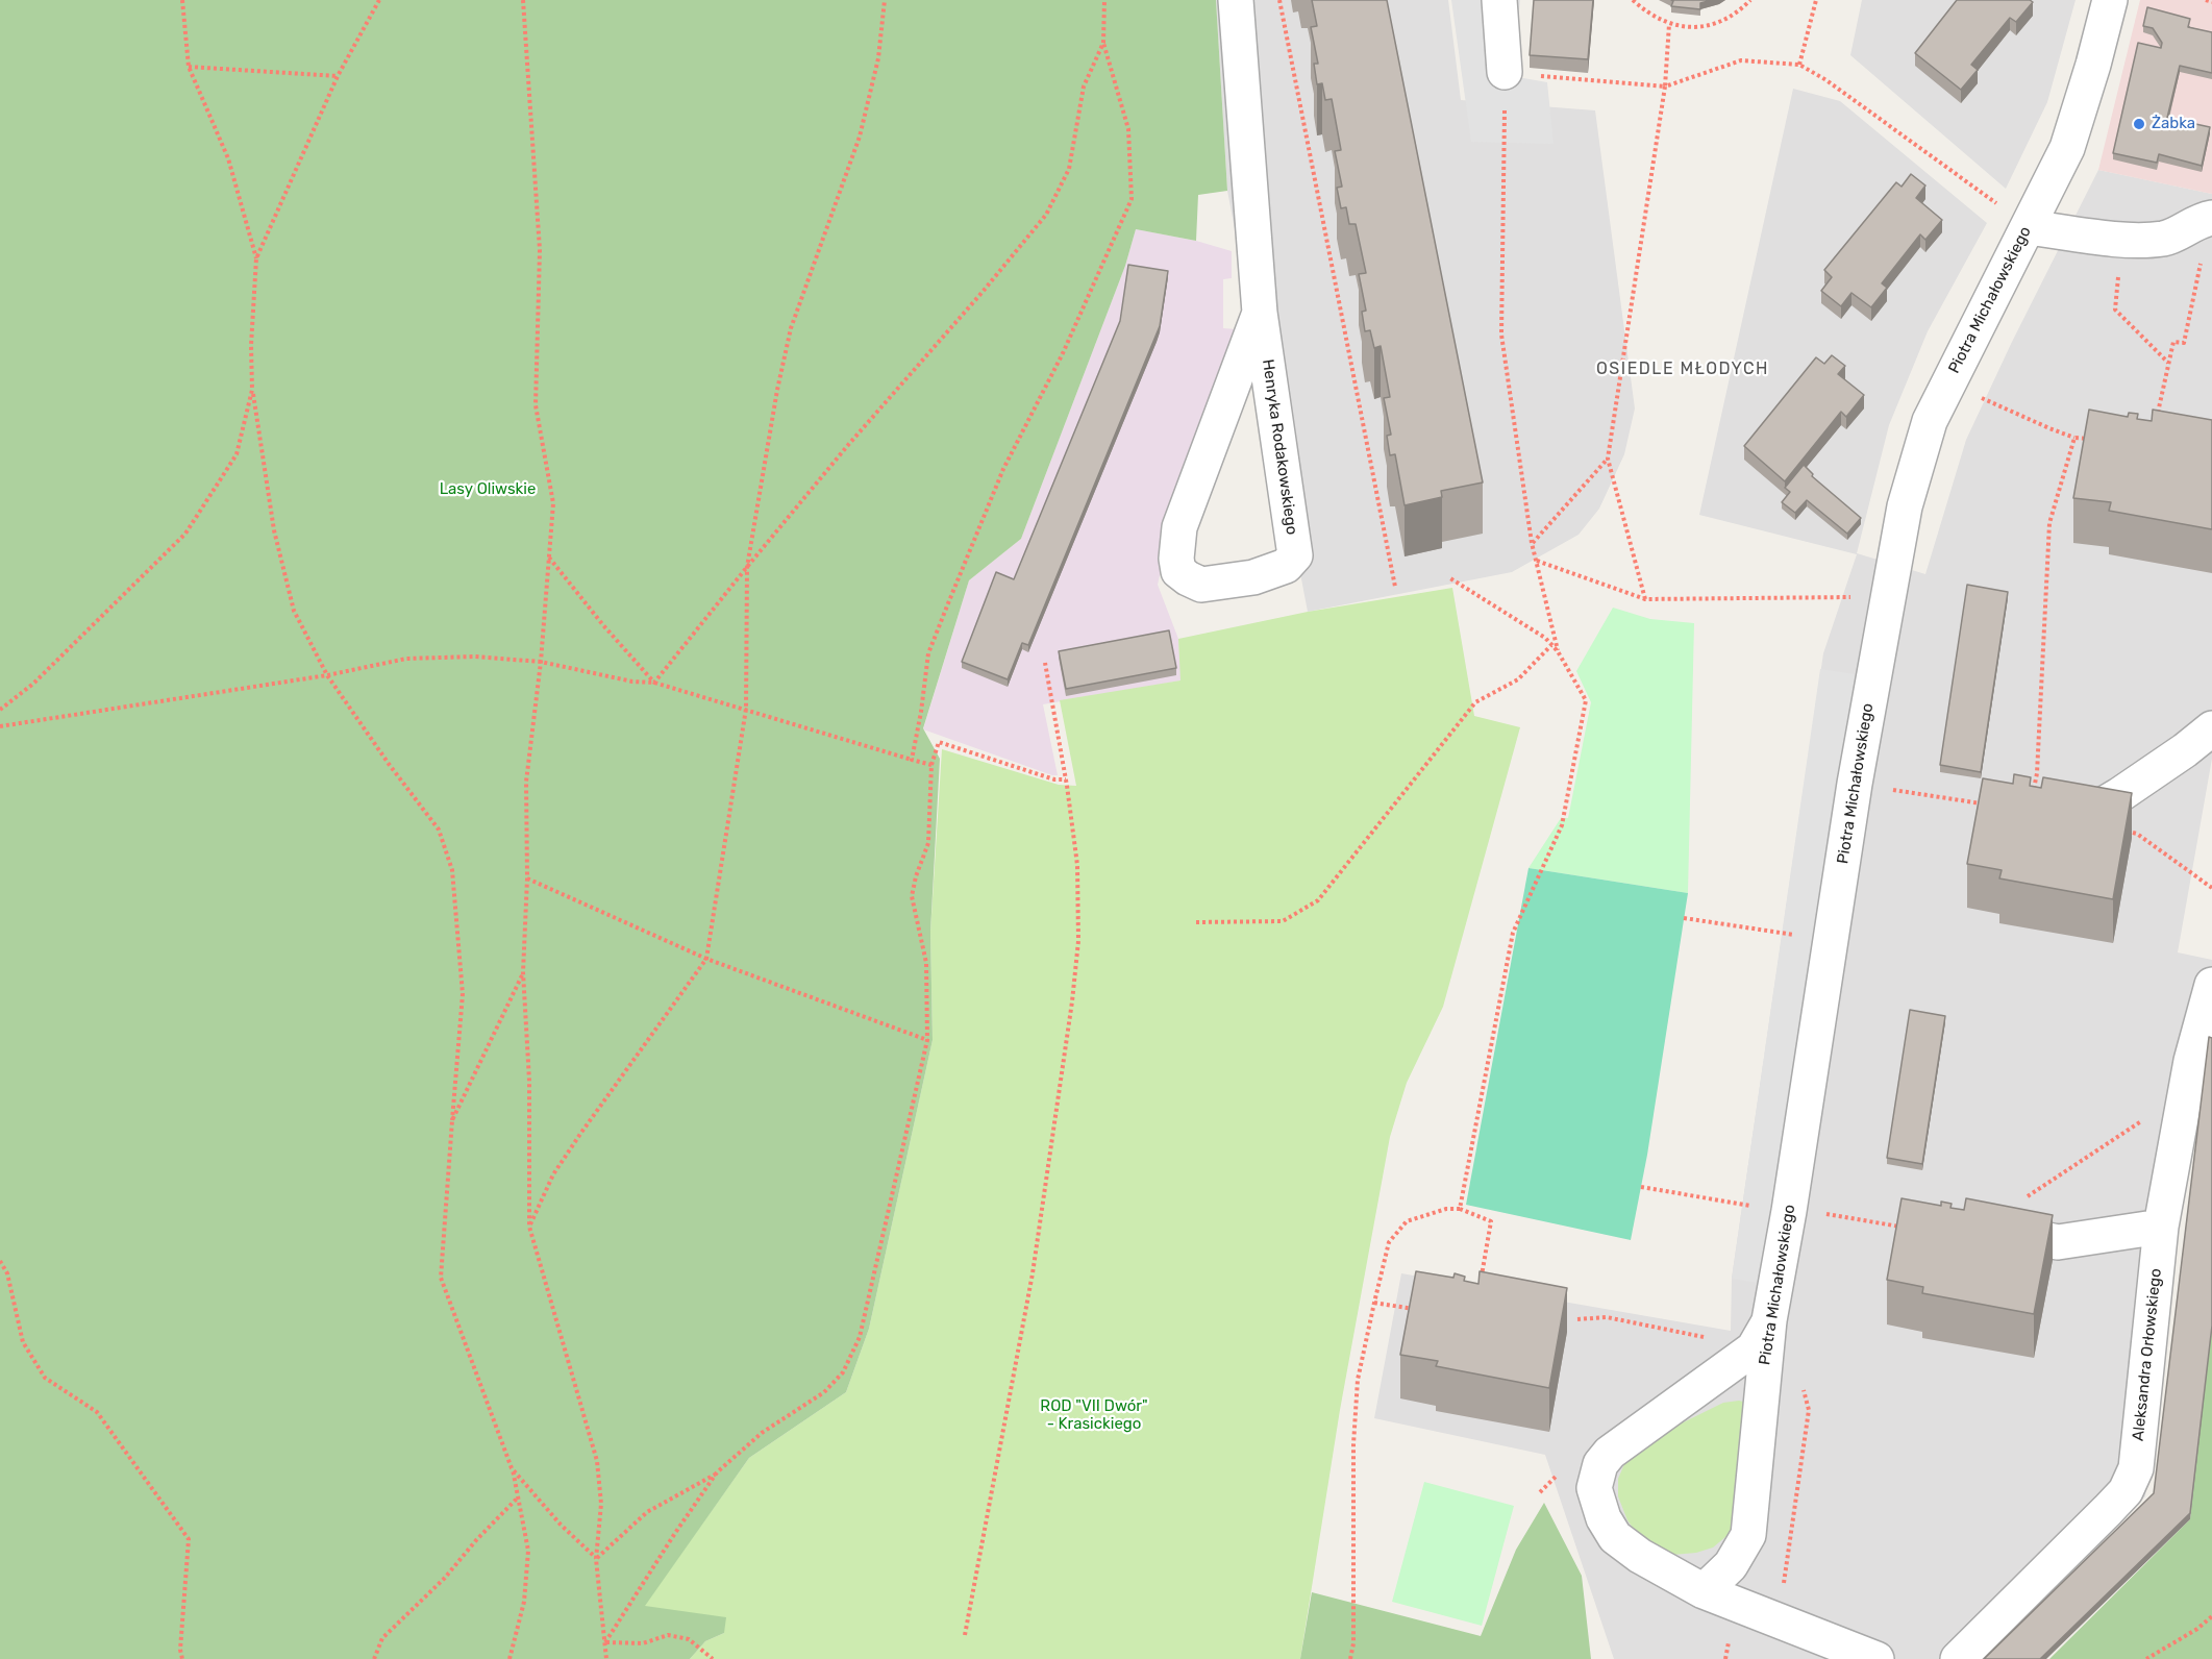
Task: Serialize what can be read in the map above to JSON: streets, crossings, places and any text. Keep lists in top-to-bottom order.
{
  "streets": {
    "street": ["Piotra Michałowskiego", "Henryka Rodakowskiego", "Aleksandra Orłowskiego"]
  },
  "districts": ["OSIEDLE MŁODYCH"],
  "parks": ["Lasy Oliwskie", "ROD \"VII Dwór\" - Krasickiego"],
  "places": ["Żabka"]
}
